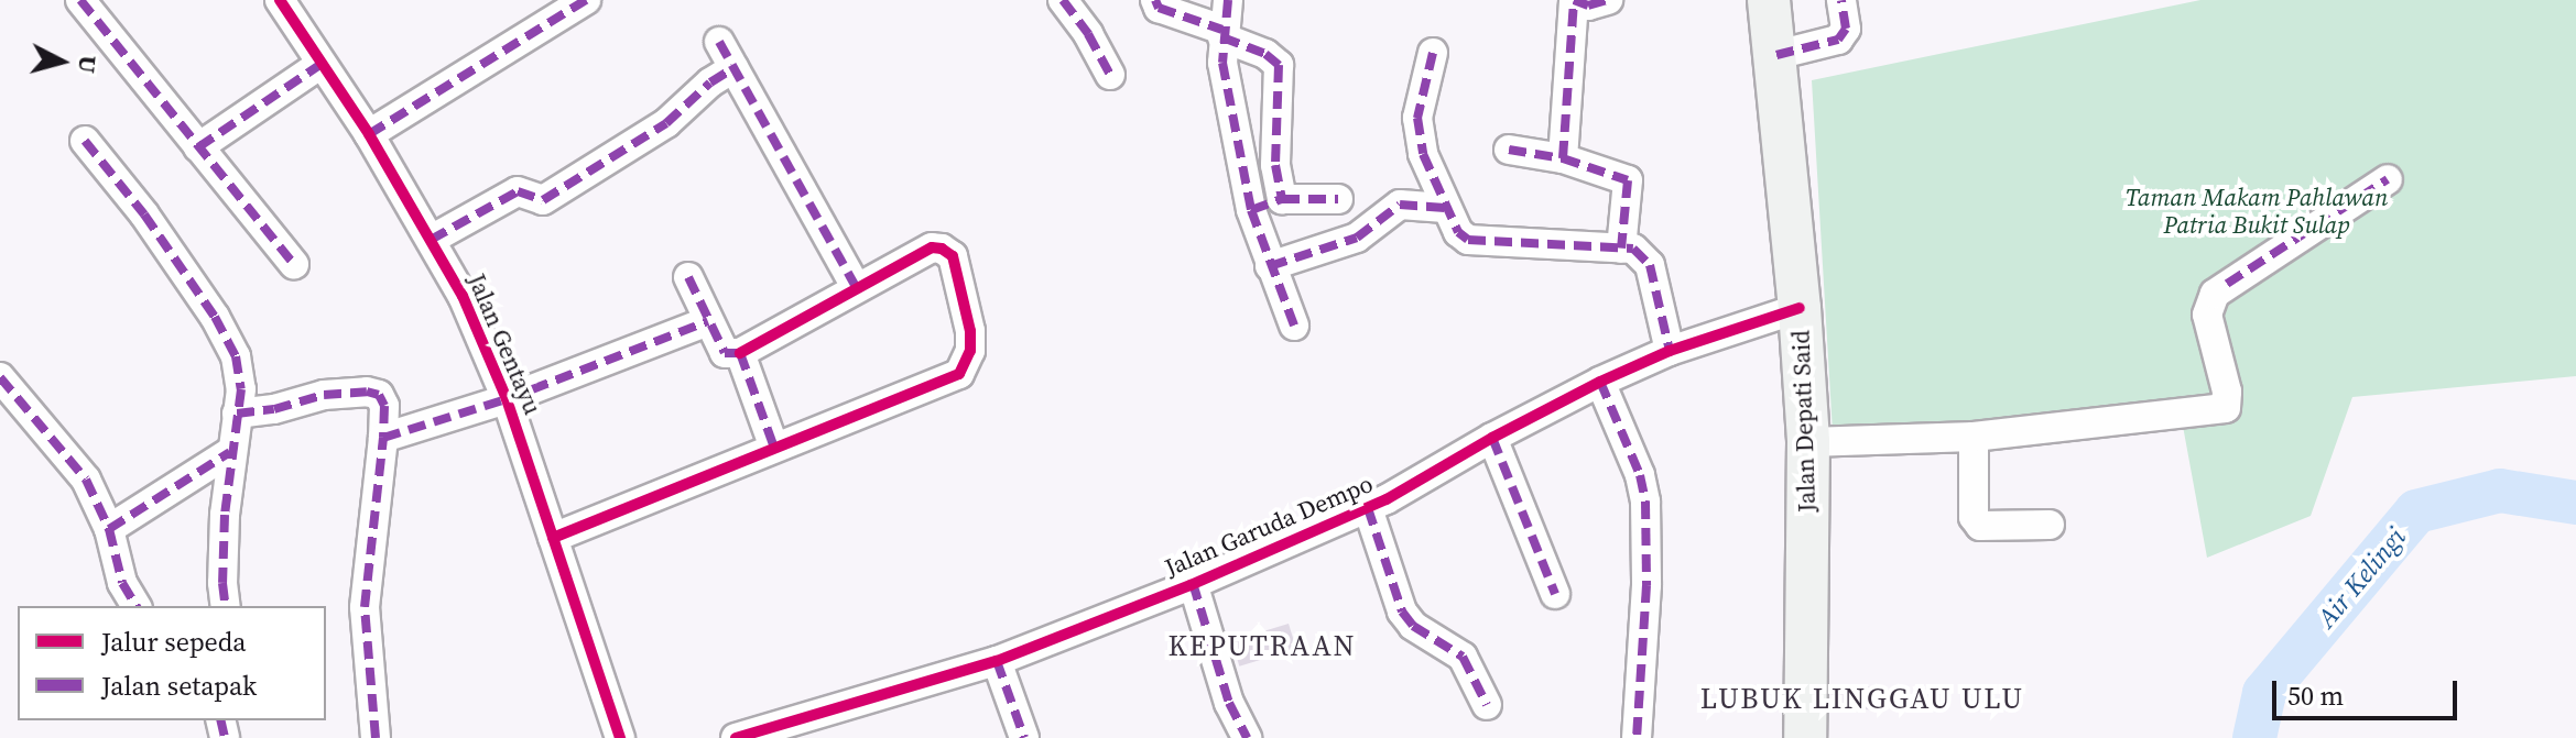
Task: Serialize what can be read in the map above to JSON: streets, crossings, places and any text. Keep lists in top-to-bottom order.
{
  "streets": {
    "main road": ["Jalan Depati Said"],
    "street": ["Jalan Gentayu", "Jalan Garuda Dempo"]
  },
  "crossings": [
    ["Jalan Depati Said", "Jalan Garuda Dempo"]
  ],
  "districts": ["KEPUTRAAN", "LUBUK LINGGAU ULU"],
  "water": ["Air Kelingi"],
  "parks": ["Taman Makam Pahlawan Patria Bukit Sulap"],
  "legend": ["Jalur sepeda", "Jalan setapak"],
  "scale_bar": "50 m",
  "north": "right"
}
